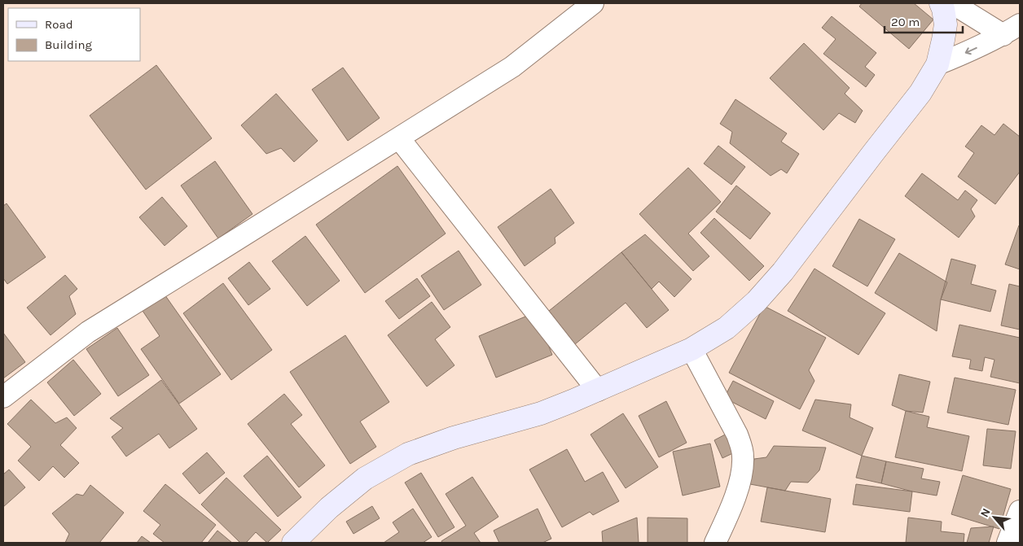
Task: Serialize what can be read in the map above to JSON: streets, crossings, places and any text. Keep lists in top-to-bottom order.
{
  "legend": ["Road", "Building"],
  "scale_bar": "20 m",
  "north": "top left"
}
